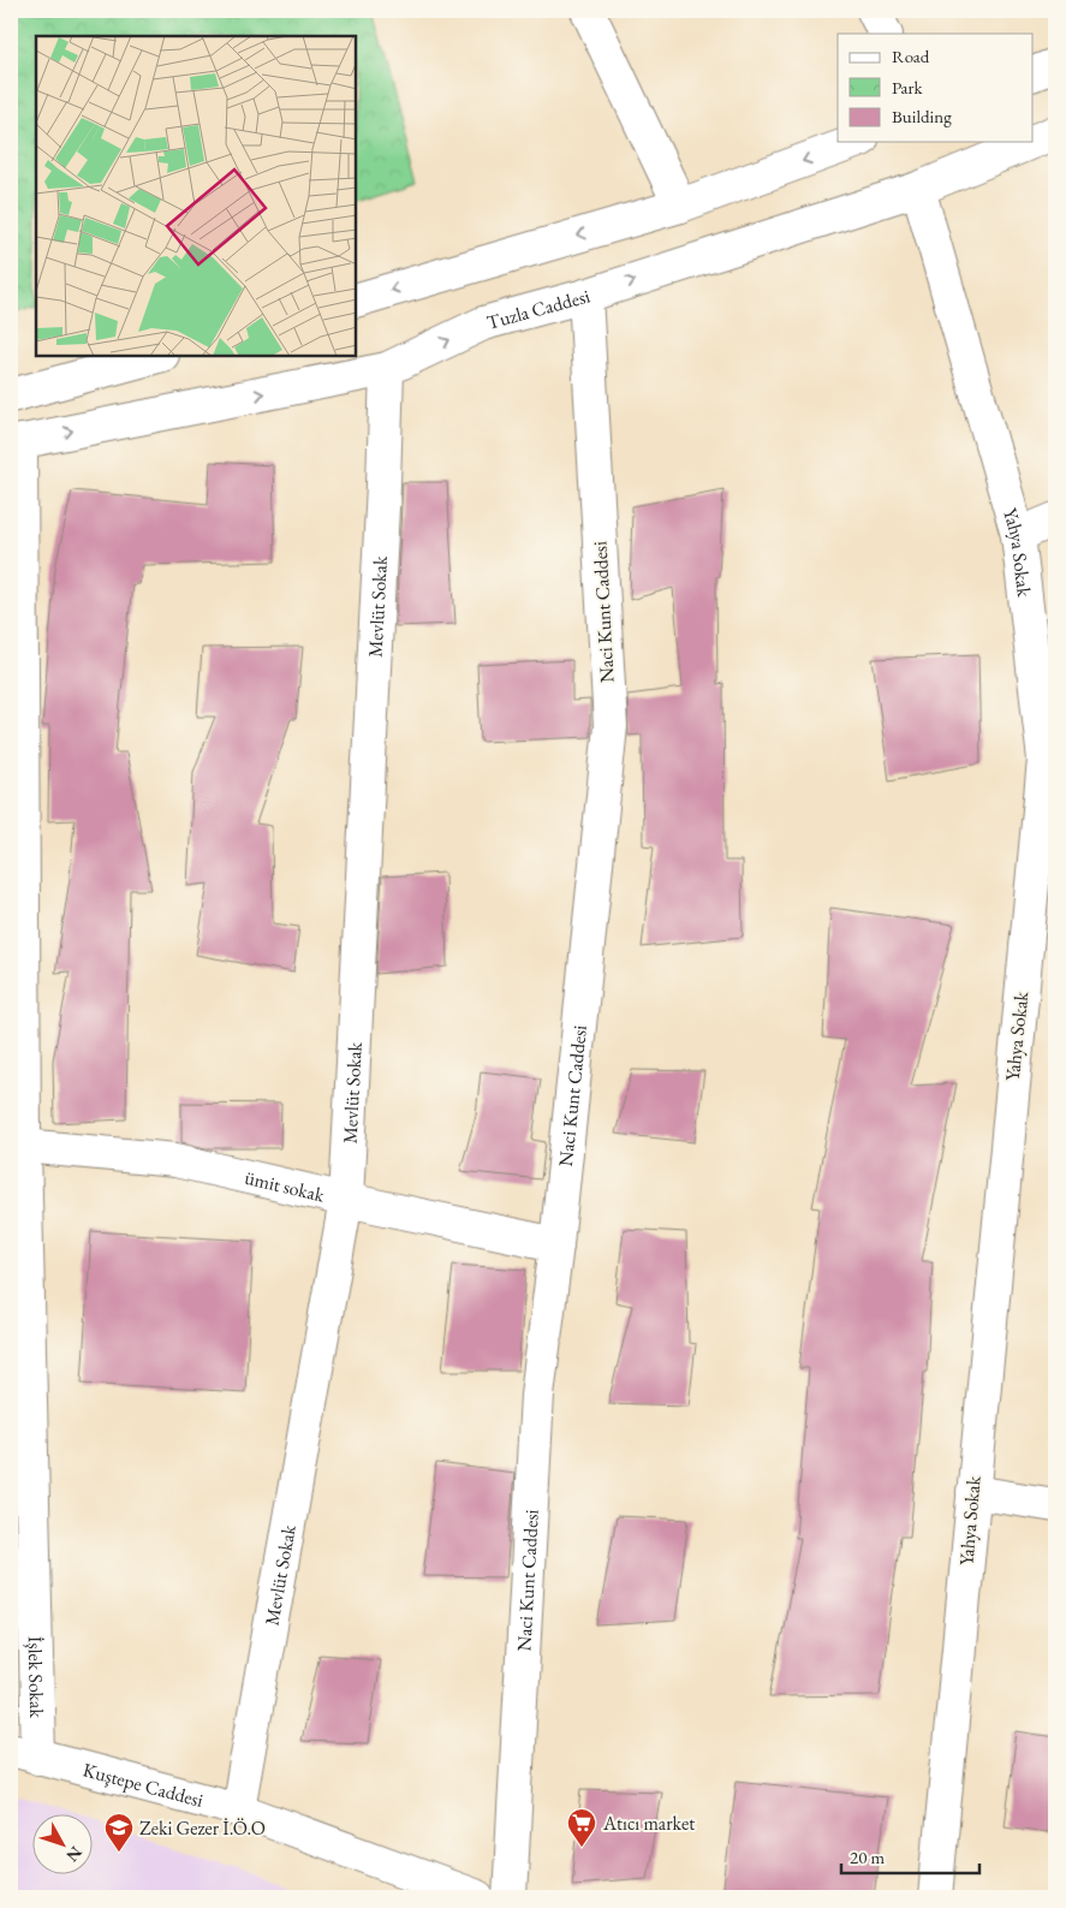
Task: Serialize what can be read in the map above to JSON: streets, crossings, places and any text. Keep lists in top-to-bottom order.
{
  "streets": {
    "street": [
      "Tuzla Caddesi",
      "Yahya Sokak",
      "Mevlüt Sokak",
      "Naci Kunt Caddesi",
      "ümit sokak",
      "İşlek Sokak",
      "Kuştepe Caddesi"
    ]
  },
  "crossings": [
    ["Tuzla Caddesi", "Yahya Sokak"],
    ["Tuzla Caddesi", "Mevlüt Sokak"],
    ["Tuzla Caddesi", "Naci Kunt Caddesi"],
    ["Tuzla Caddesi", "İşlek Sokak"],
    ["Mevlüt Sokak", "ümit sokak"],
    ["Mevlüt Sokak", "Kuştepe Caddesi"],
    ["Naci Kunt Caddesi", "ümit sokak"],
    ["ümit sokak", "İşlek Sokak"],
    ["İşlek Sokak", "Kuştepe Caddesi"]
  ],
  "places": {
    "supermarket": ["Atıcı market"],
    "school or university": ["Zeki Gezer İ.Ö.O"]
  },
  "legend": ["Road", "Park", "Building"],
  "scale_bar": "20 m",
  "north": "bottom right"
}
